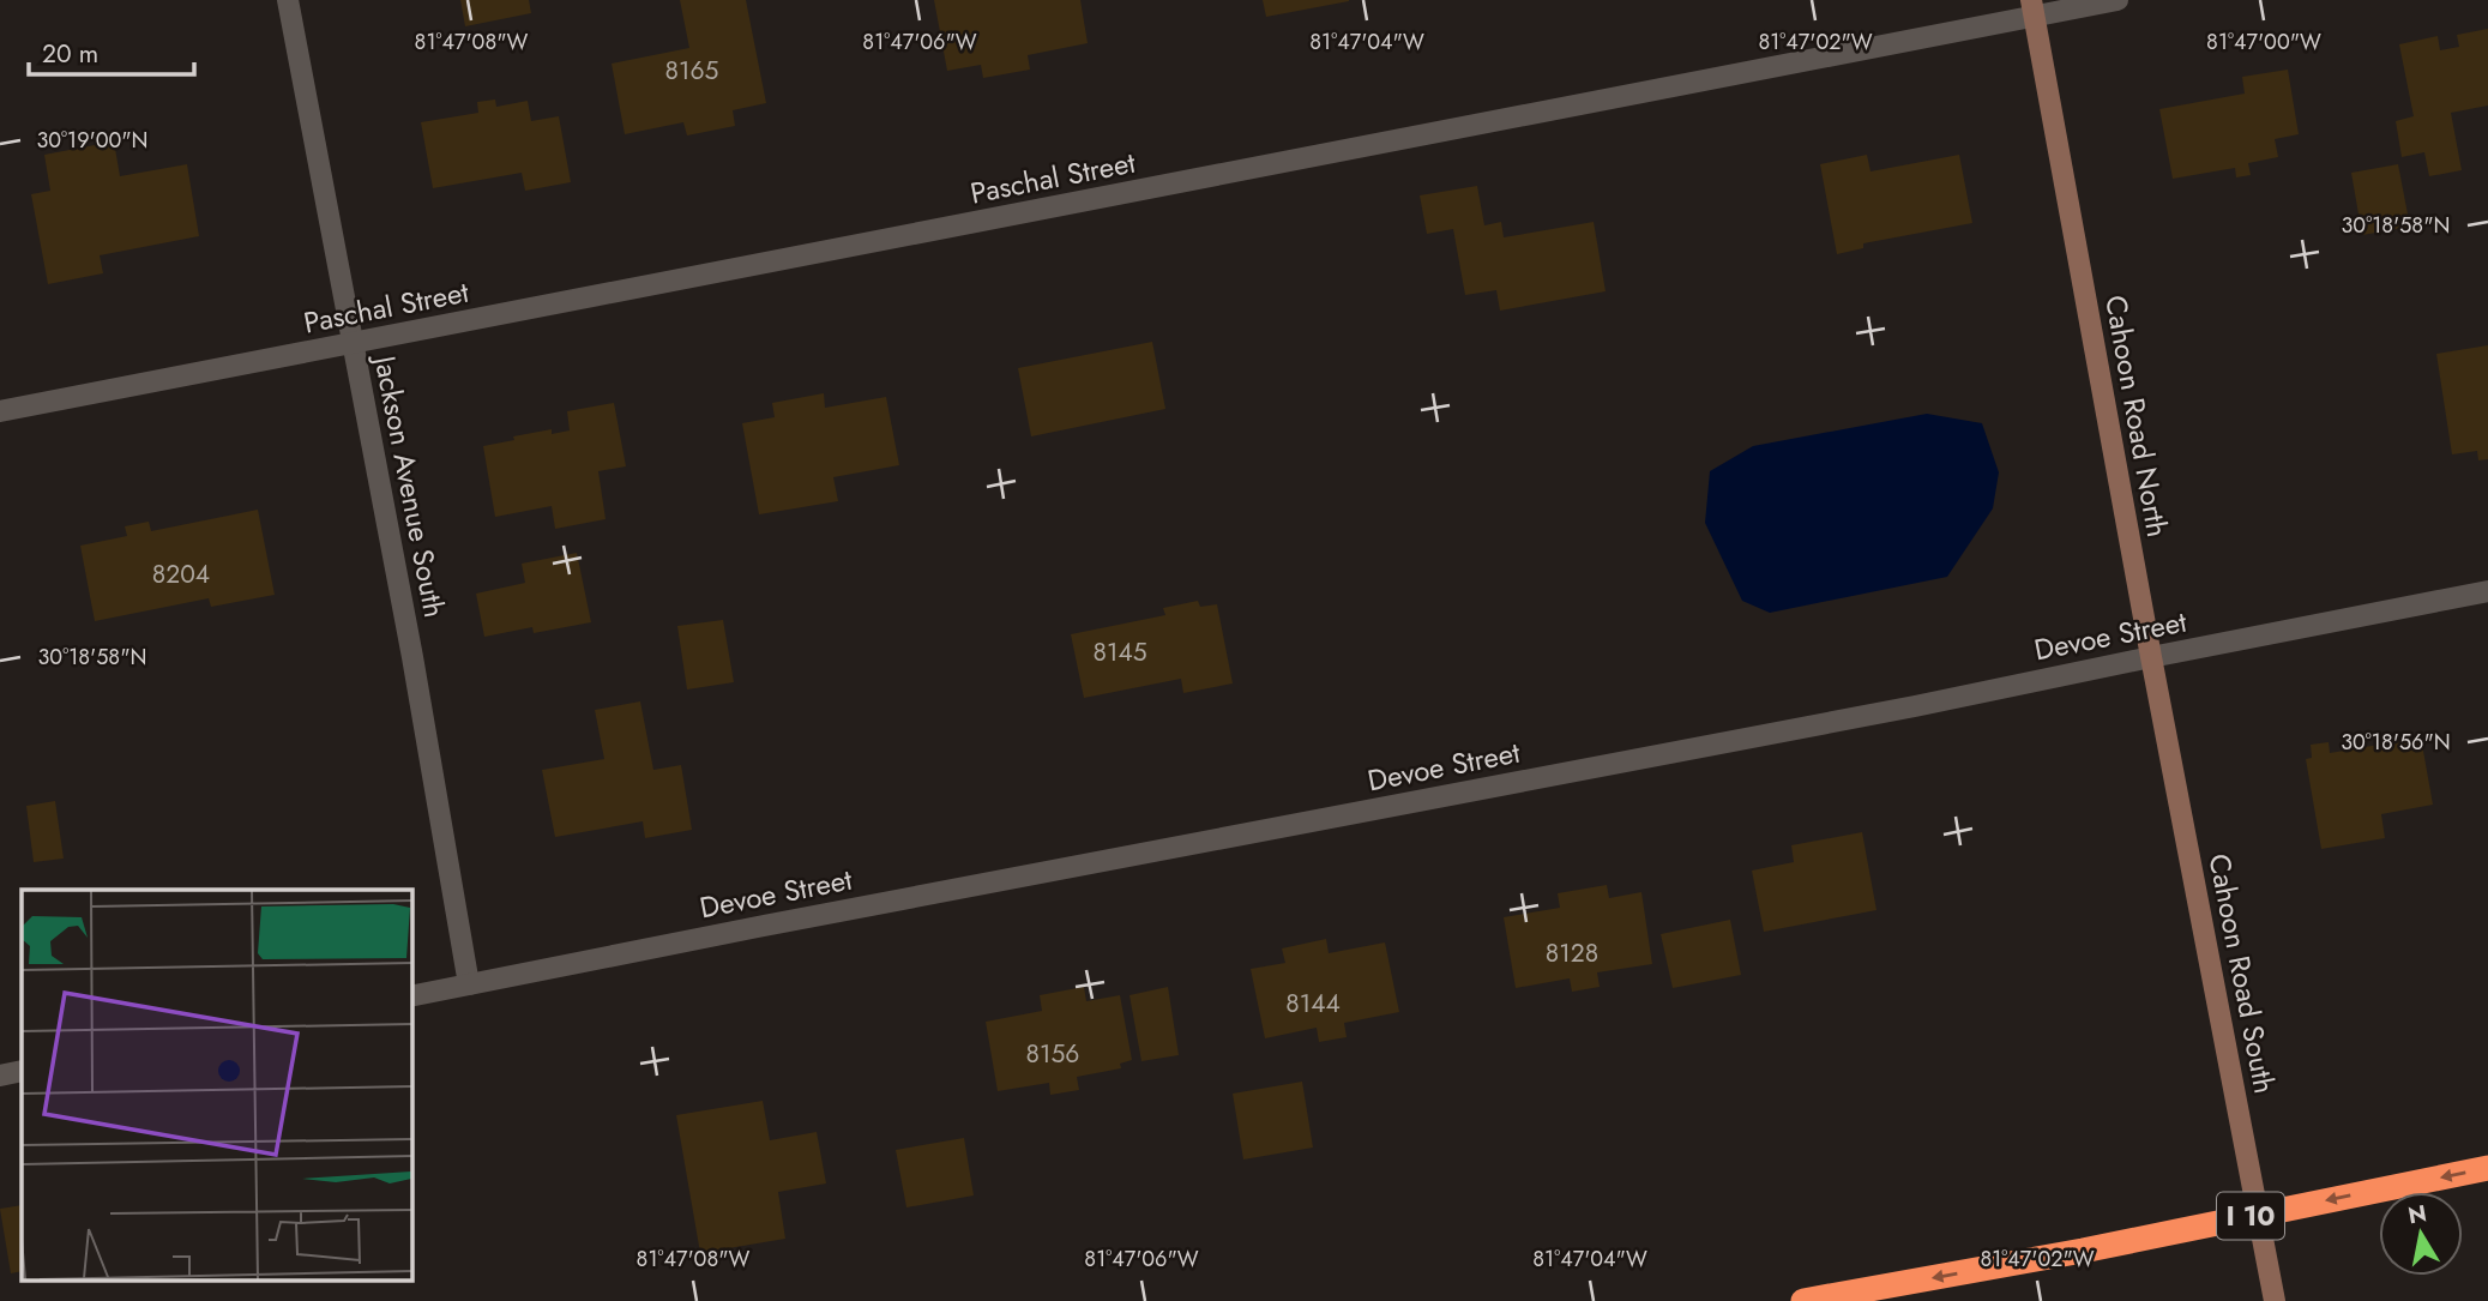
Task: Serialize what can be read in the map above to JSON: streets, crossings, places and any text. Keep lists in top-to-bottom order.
{
  "streets": {
    "highway": ["I 10"],
    "main road": ["Cahoon Road North", "Cahoon Road South"],
    "street": ["Paschal Street", "Jackson Avenue South", "Devoe Street"]
  },
  "crossings": [
    ["Paschal Street", "Cahoon Road North"],
    ["Paschal Street", "Jackson Avenue South"],
    ["Cahoon Road North", "Devoe Street"],
    ["Cahoon Road North", "Cahoon Road South"],
    ["Jackson Avenue South", "Devoe Street"],
    ["Devoe Street", "Cahoon Road South"]
  ],
  "house_numbers": [
    "8165",
    "8204",
    "8145",
    "8128",
    "8144",
    "8156"
  ],
  "scale_bar": "20 m",
  "north": "top",
  "coordinates": [
    "81°47'08\"W",
    "81°47'06\"W",
    "81°47'04\"W",
    "81°47'02\"W",
    "81°47'00\"W",
    "30°19'00\"N",
    "30°18'58\"N",
    "30°18'56\"N"
  ]
}
